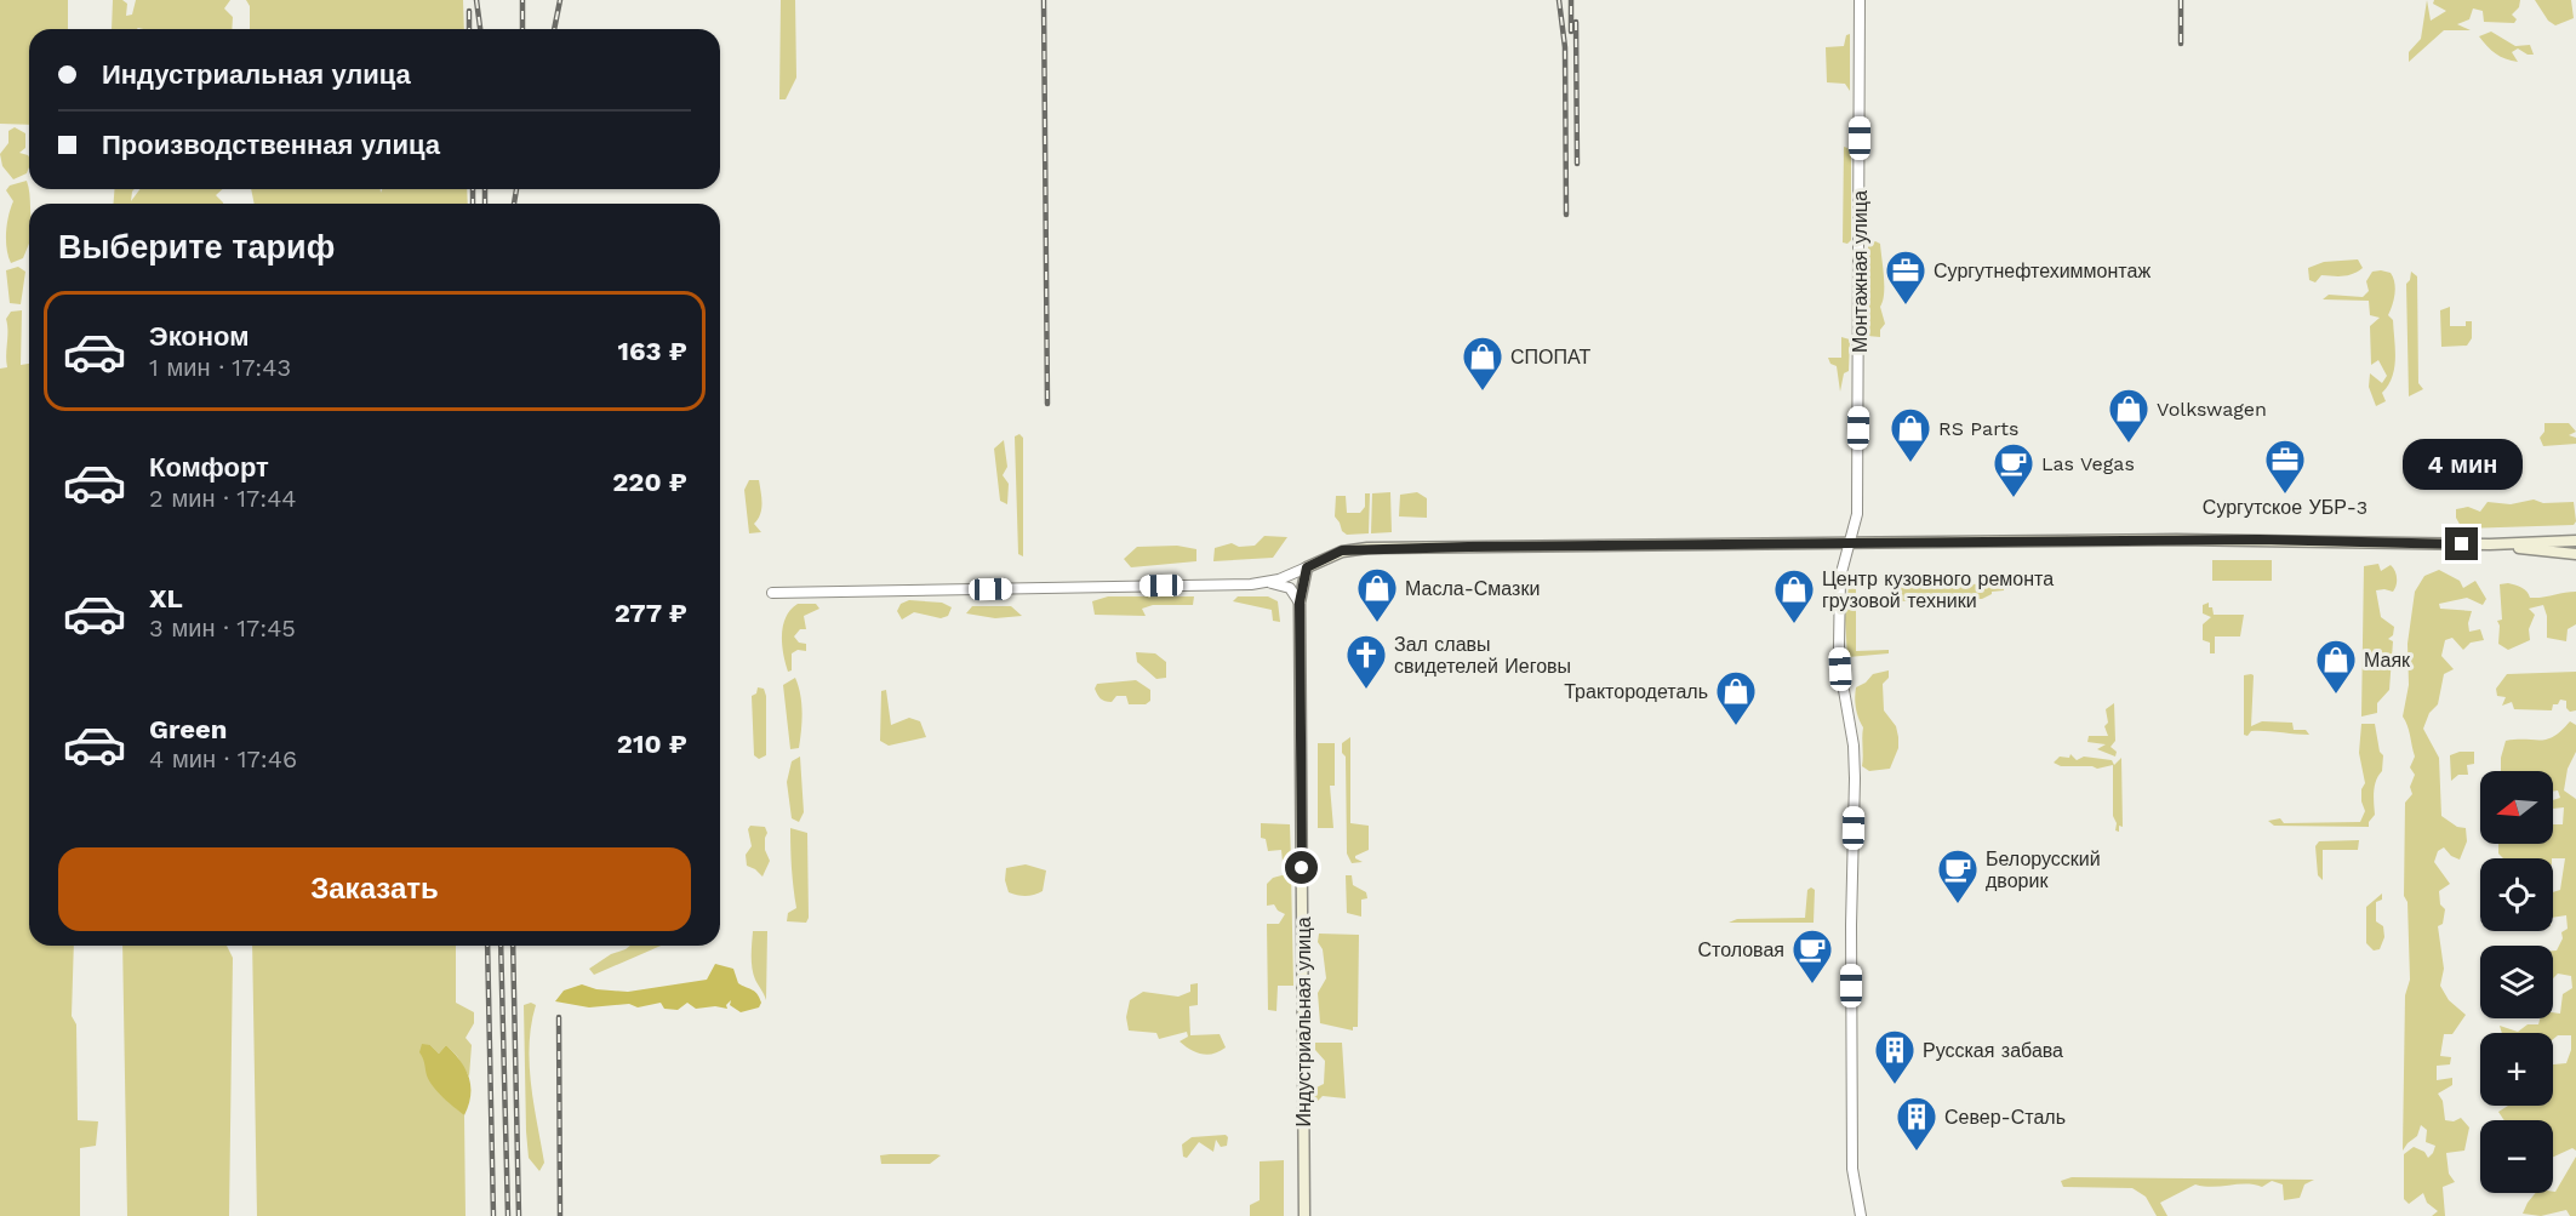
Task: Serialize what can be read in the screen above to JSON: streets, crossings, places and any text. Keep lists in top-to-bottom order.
{
  "streets": {
    "main road": ["Индустриальная улица"],
    "street": ["Монтажная улица"]
  },
  "places": {
    "office": ["Сургутнефтехиммонтаж", "Сургутское УБР-3"],
    "shop": [
      "СПОПАТ",
      "Volkswagen",
      "RS Parts",
      "Масла-Смазки",
      "Центр кузовного ремонта грузовой техники",
      "Маяк",
      "Трактородеталь"
    ],
    "cafe": ["Las Vegas", "Белорусский дворик", "Столовая"],
    "church": ["Зал славы свидетелей Иеговы"],
    "building": ["Русская забава", "Север-Сталь"]
  },
  "north": "left",
  "page": {
    "banner": ["Индустриальная улица", "Производственная улица"],
    "heading": "Выберите тариф",
    "list": [
      {
        "name": "Эконом",
        "note": "1 мин · 17:43",
        "value": "163 ₽"
      },
      {
        "name": "Комфорт",
        "note": "2 мин · 17:44",
        "value": "220 ₽"
      },
      {
        "name": "XL",
        "note": "3 мин · 17:45",
        "value": "277 ₽"
      },
      {
        "name": "Green",
        "note": "4 мин · 17:46",
        "value": "210 ₽"
      }
    ],
    "bubble": "4 мин",
    "map_buttons": ["+", "−"],
    "buttons": "Заказать"
  }
}
